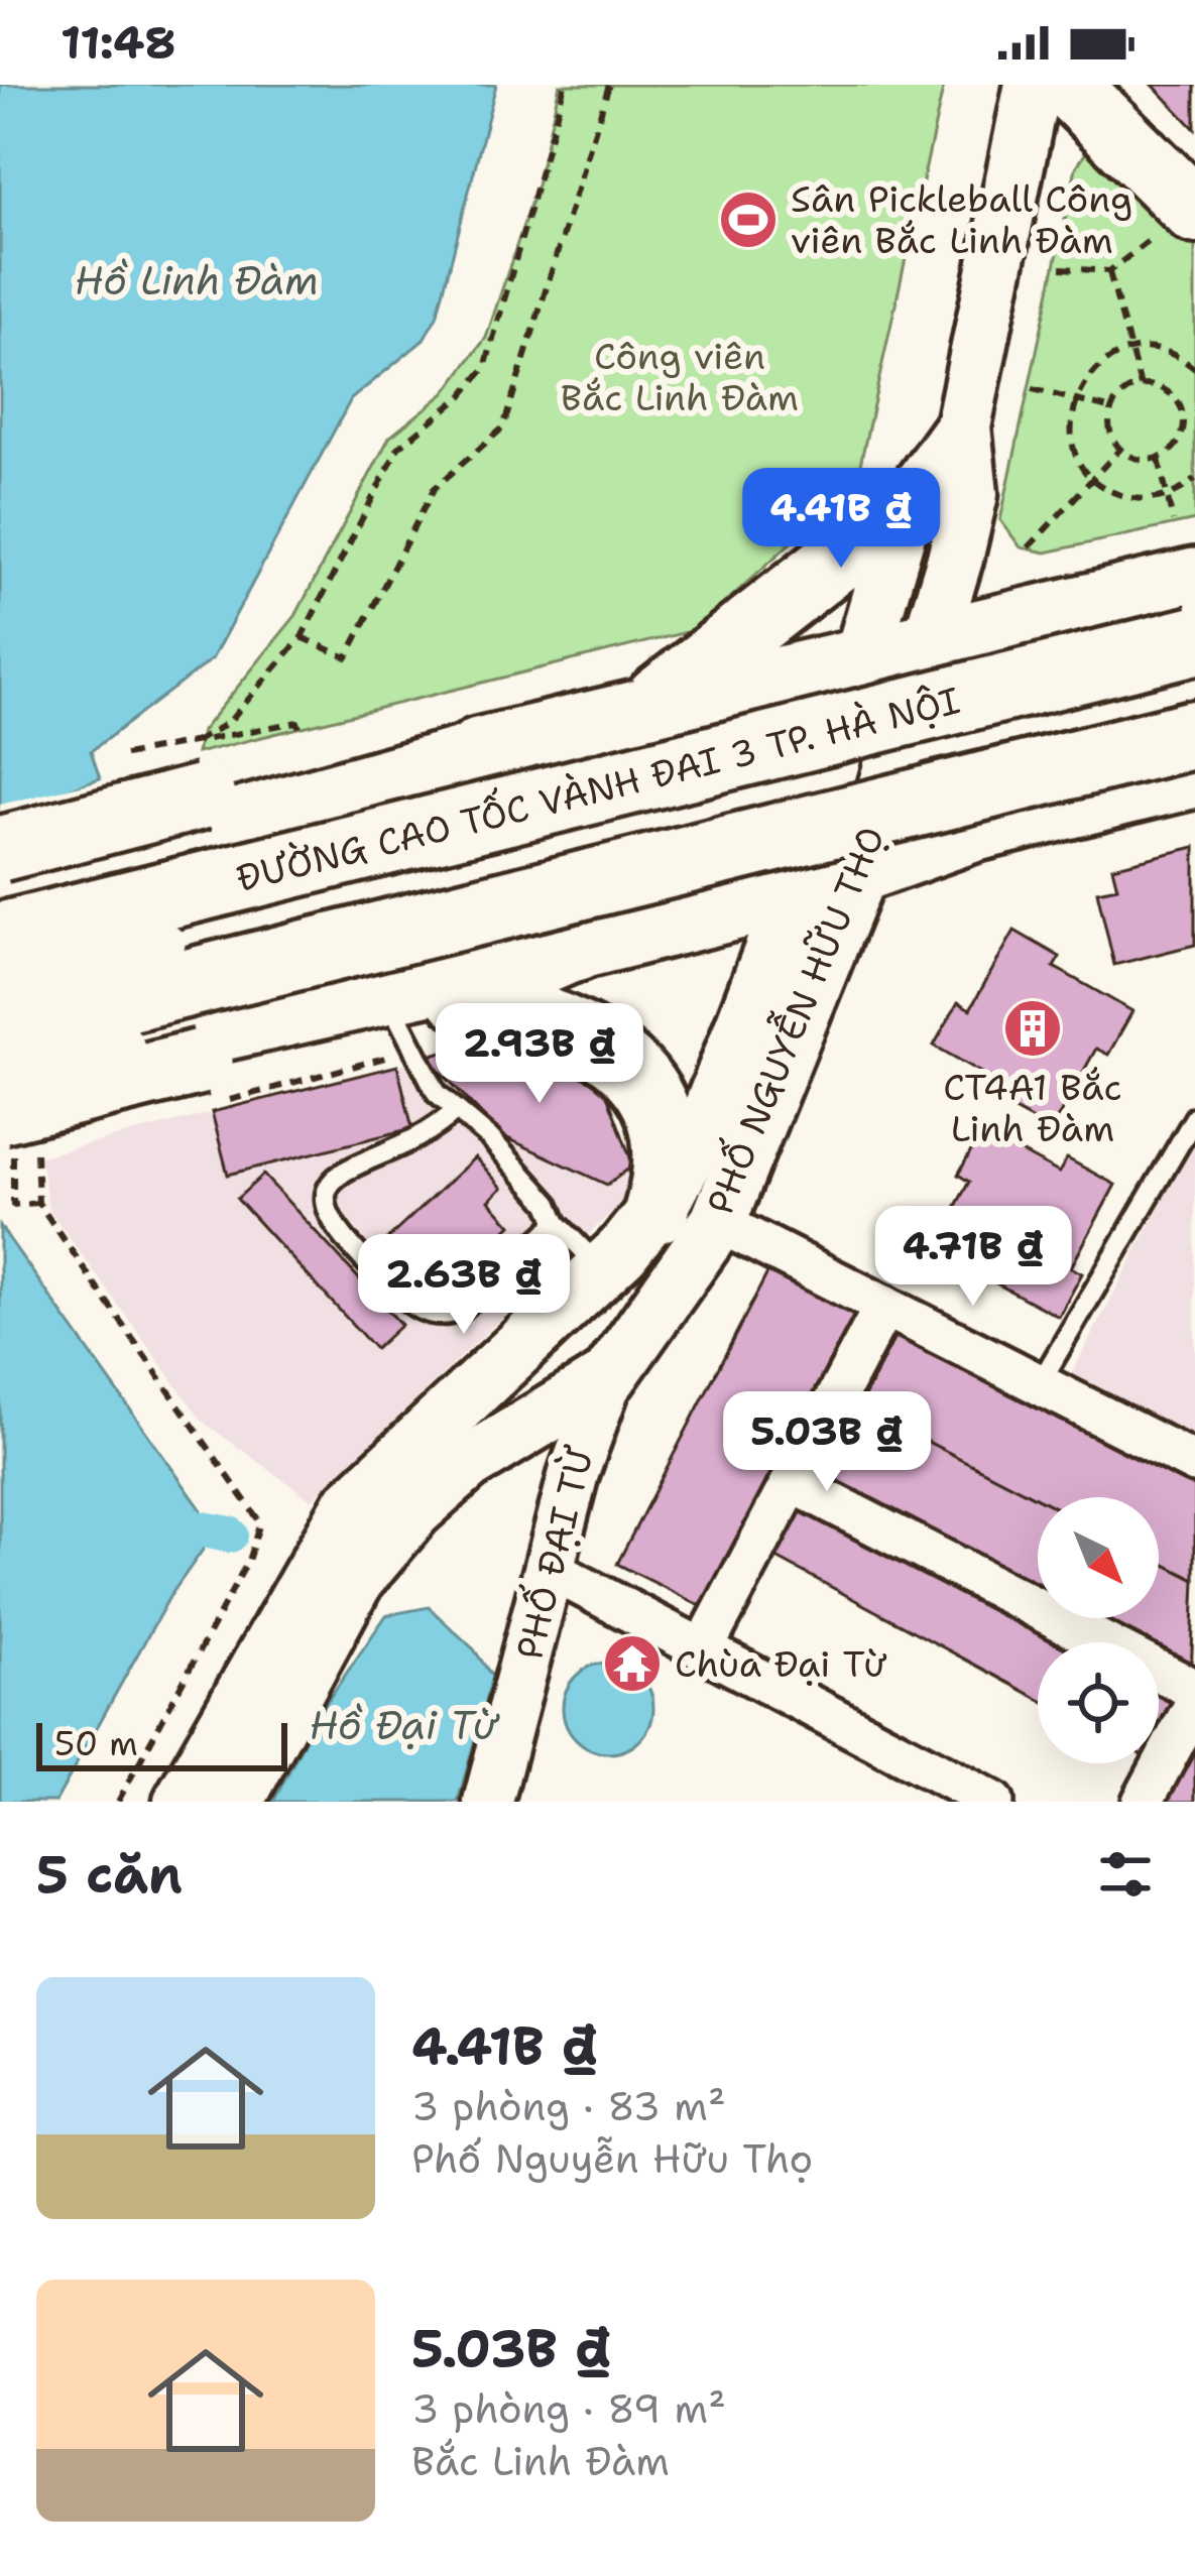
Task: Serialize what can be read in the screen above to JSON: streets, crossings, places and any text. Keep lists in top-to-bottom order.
{
  "streets": {
    "highway": ["ĐƯỜNG CAO TỐC VÀNH ĐAI 3 TP. HÀ NỘI"],
    "main road": ["PHỐ NGUYỄN HỮU THỌ"],
    "street": ["PHỐ ĐẠI TỪ"]
  },
  "crossings": [
    ["PHỐ NGUYỄN HỮU THỌ", "PHỐ ĐẠI TỪ"]
  ],
  "water": ["Hồ Linh Đàm", "Hồ Đại Từ"],
  "parks": ["Công viên Bắc Linh Đàm"],
  "places": {
    "sports": ["Sân Pickleball Công viên Bắc Linh Đàm"],
    "building": ["CT4A1 Bắc Linh Đàm"],
    "temple": ["Chùa Đại Từ"]
  },
  "scale_bar": "50 m",
  "north": "bottom right",
  "page": {
    "status": "11:48",
    "price": [
      "4.41B ₫",
      "2.93B ₫",
      "4.71B ₫",
      "2.63B ₫",
      "5.03B ₫"
    ],
    "scale": "50 m",
    "heading": "5 căn",
    "list": [
      {
        "name": "4.41B ₫",
        "note": "3 phòng · 83 m² · Phố Nguyễn Hữu Thọ"
      },
      {
        "name": "5.03B ₫",
        "note": "3 phòng · 89 m² · Bắc Linh Đàm"
      }
    ]
  }
}
